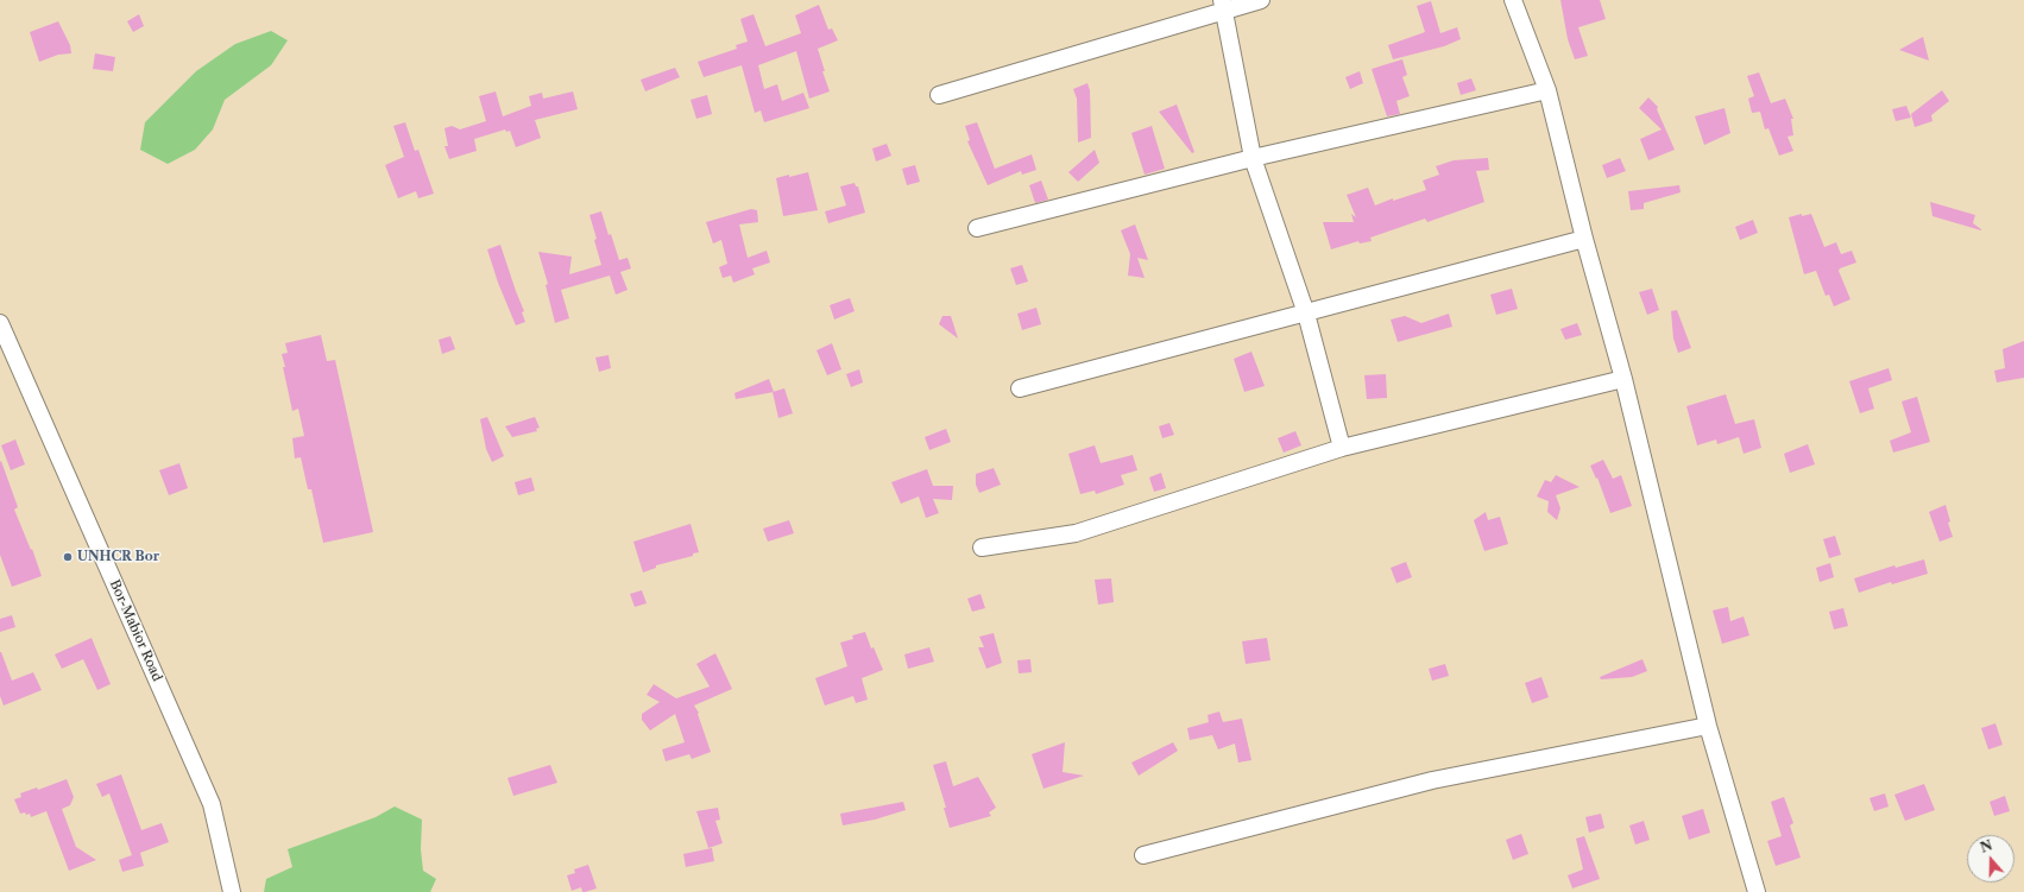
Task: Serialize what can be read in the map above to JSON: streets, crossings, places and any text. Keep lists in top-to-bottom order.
{
  "streets": {
    "street": ["Bor-Mabior Road"]
  },
  "places": ["UNHCR Bor"],
  "north": "top"
}
